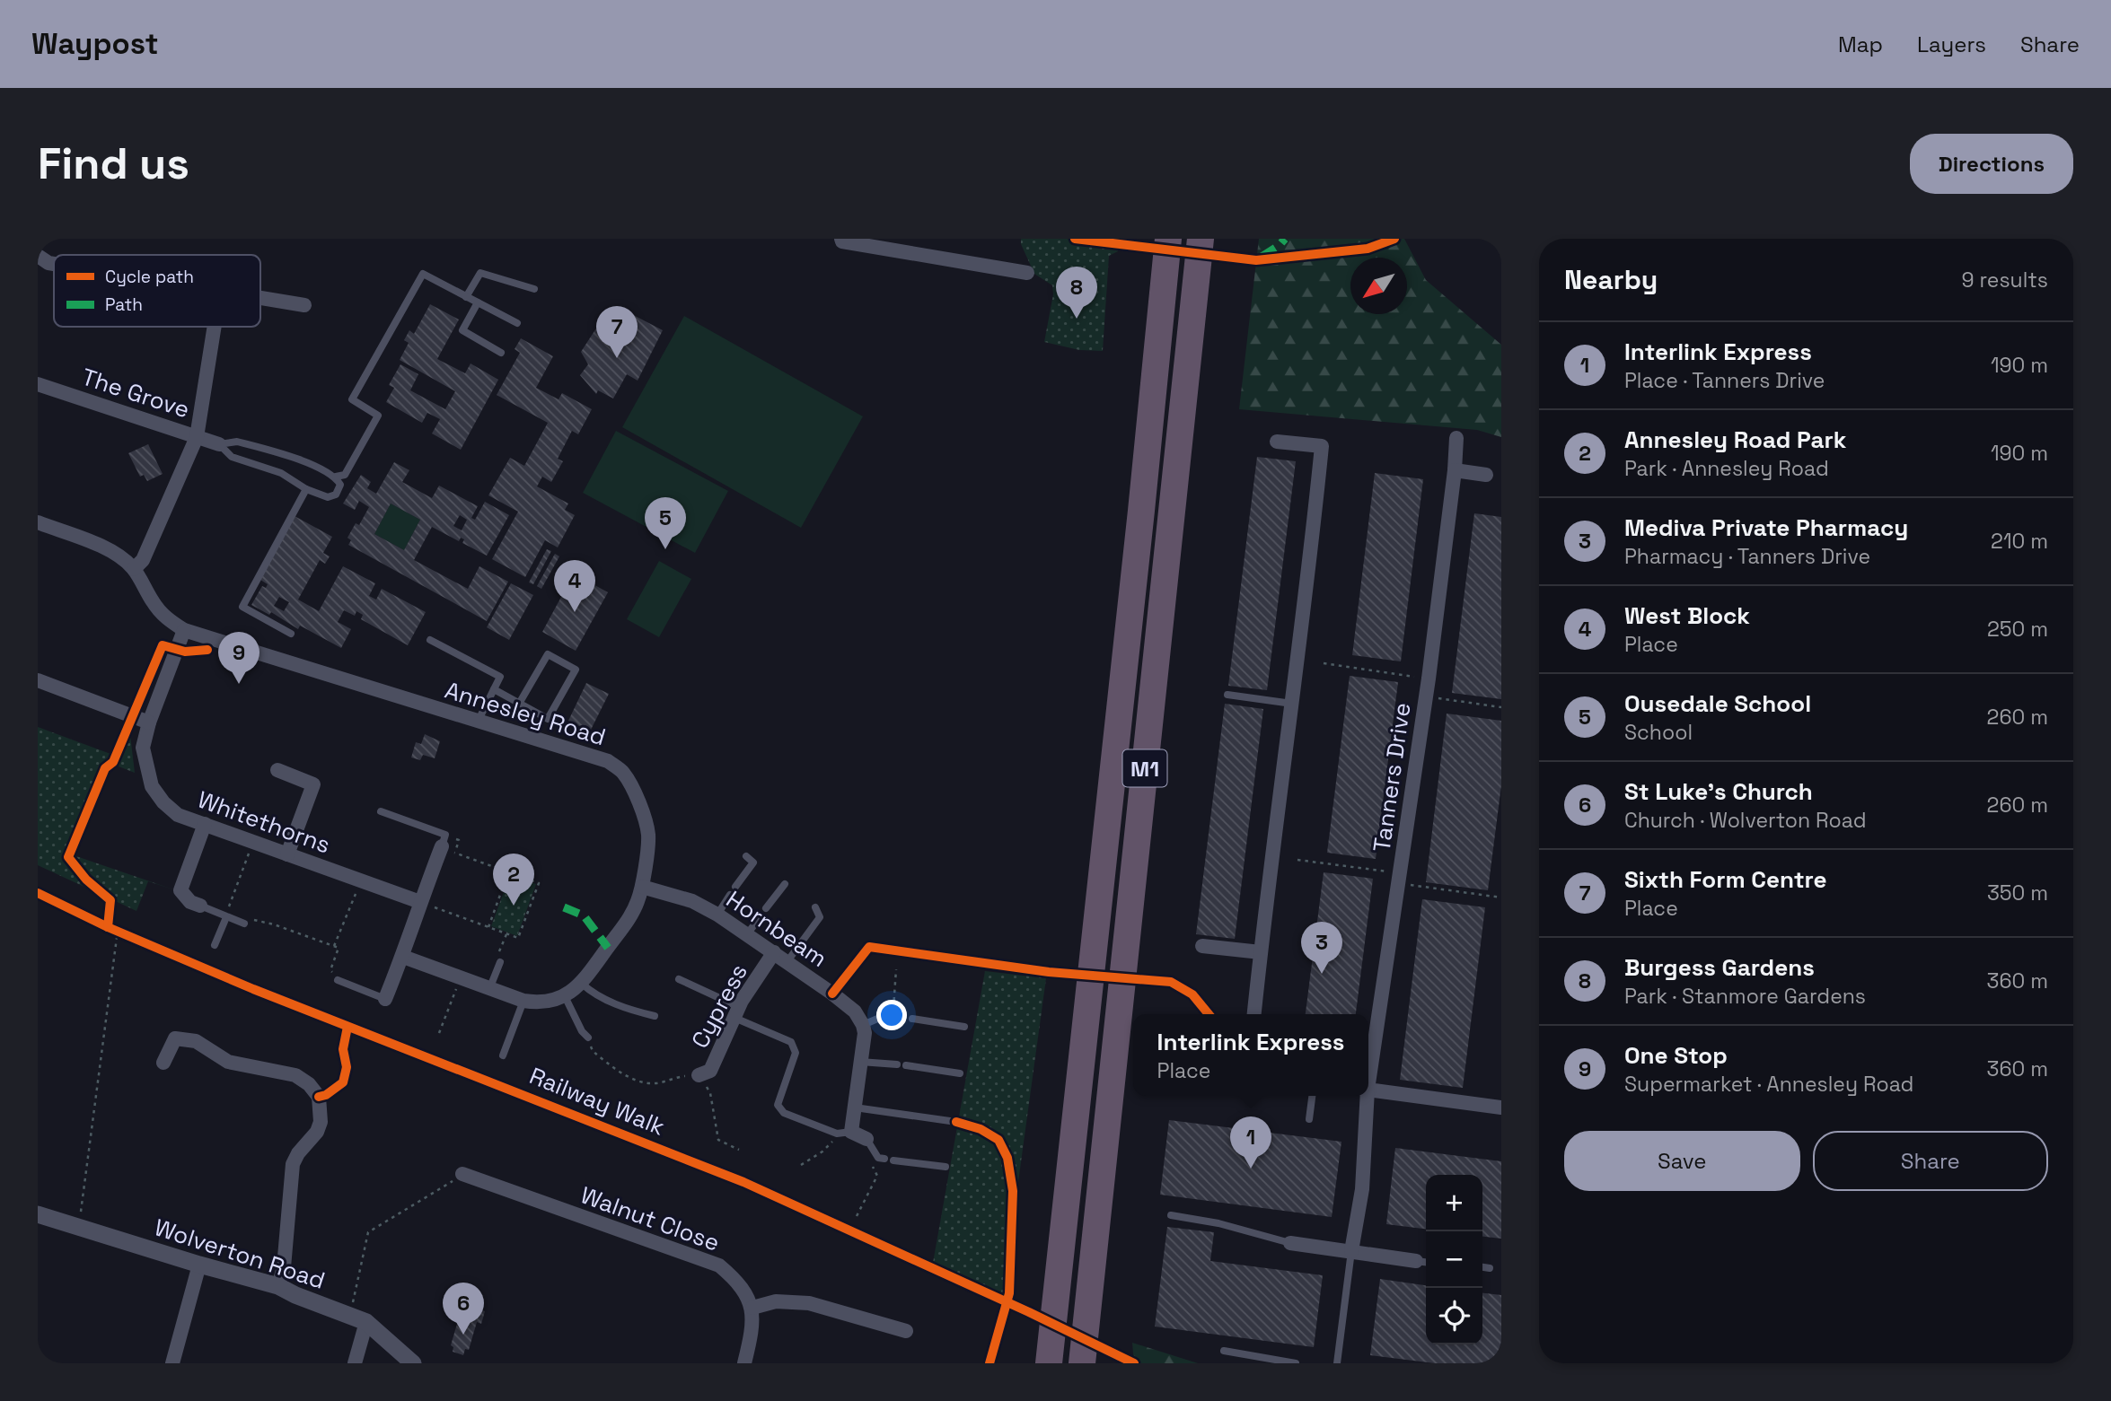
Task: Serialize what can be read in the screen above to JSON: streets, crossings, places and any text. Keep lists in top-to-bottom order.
{
  "streets": {
    "highway": ["M1"],
    "street": [
      "The Grove",
      "Annesley Road",
      "Tanners Drive",
      "Whitethorns",
      "Hornbeam",
      "Cypress",
      "Walnut Close",
      "Wolverton Road"
    ],
    "cycle path": ["Railway Walk"]
  },
  "crossings": [
    ["Annesley Road", "Whitethorns"],
    ["Annesley Road", "Hornbeam"],
    ["Hornbeam", "Cypress"]
  ],
  "legend": ["Cycle path", "Path"],
  "north": "bottom left",
  "page": {
    "header": "Waypost",
    "nav": ["Map", "Layers", "Share"],
    "buttons": [
      "Directions",
      ["Save", "Share"]
    ],
    "title": "Find us",
    "heading": ["Nearby", "9 results"],
    "pins": [
      "8",
      "7",
      "5",
      "4",
      "9",
      "2",
      "3",
      "1",
      "6"
    ],
    "list": [
      {
        "mark": "1",
        "name": "Interlink Express",
        "note": "Place · Tanners Drive",
        "value": "190 m"
      },
      {
        "mark": "2",
        "name": "Annesley Road Park",
        "note": "Park · Annesley Road",
        "value": "190 m"
      },
      {
        "mark": "3",
        "name": "Mediva Private Pharmacy",
        "note": "Pharmacy · Tanners Drive",
        "value": "210 m"
      },
      {
        "mark": "4",
        "name": "West Block",
        "note": "Place",
        "value": "250 m"
      },
      {
        "mark": "5",
        "name": "Ousedale School",
        "note": "School",
        "value": "260 m"
      },
      {
        "mark": "6",
        "name": "St Luke's Church",
        "note": "Church · Wolverton Road",
        "value": "260 m"
      },
      {
        "mark": "7",
        "name": "Sixth Form Centre",
        "note": "Place",
        "value": "350 m"
      },
      {
        "mark": "8",
        "name": "Burgess Gardens",
        "note": "Park · Stanmore Gardens",
        "value": "360 m"
      },
      {
        "mark": "9",
        "name": "One Stop",
        "note": "Supermarket · Annesley Road",
        "value": "360 m"
      }
    ],
    "popup": ["Interlink Express", "Place"],
    "map_buttons": ["+", "−"]
  }
}
